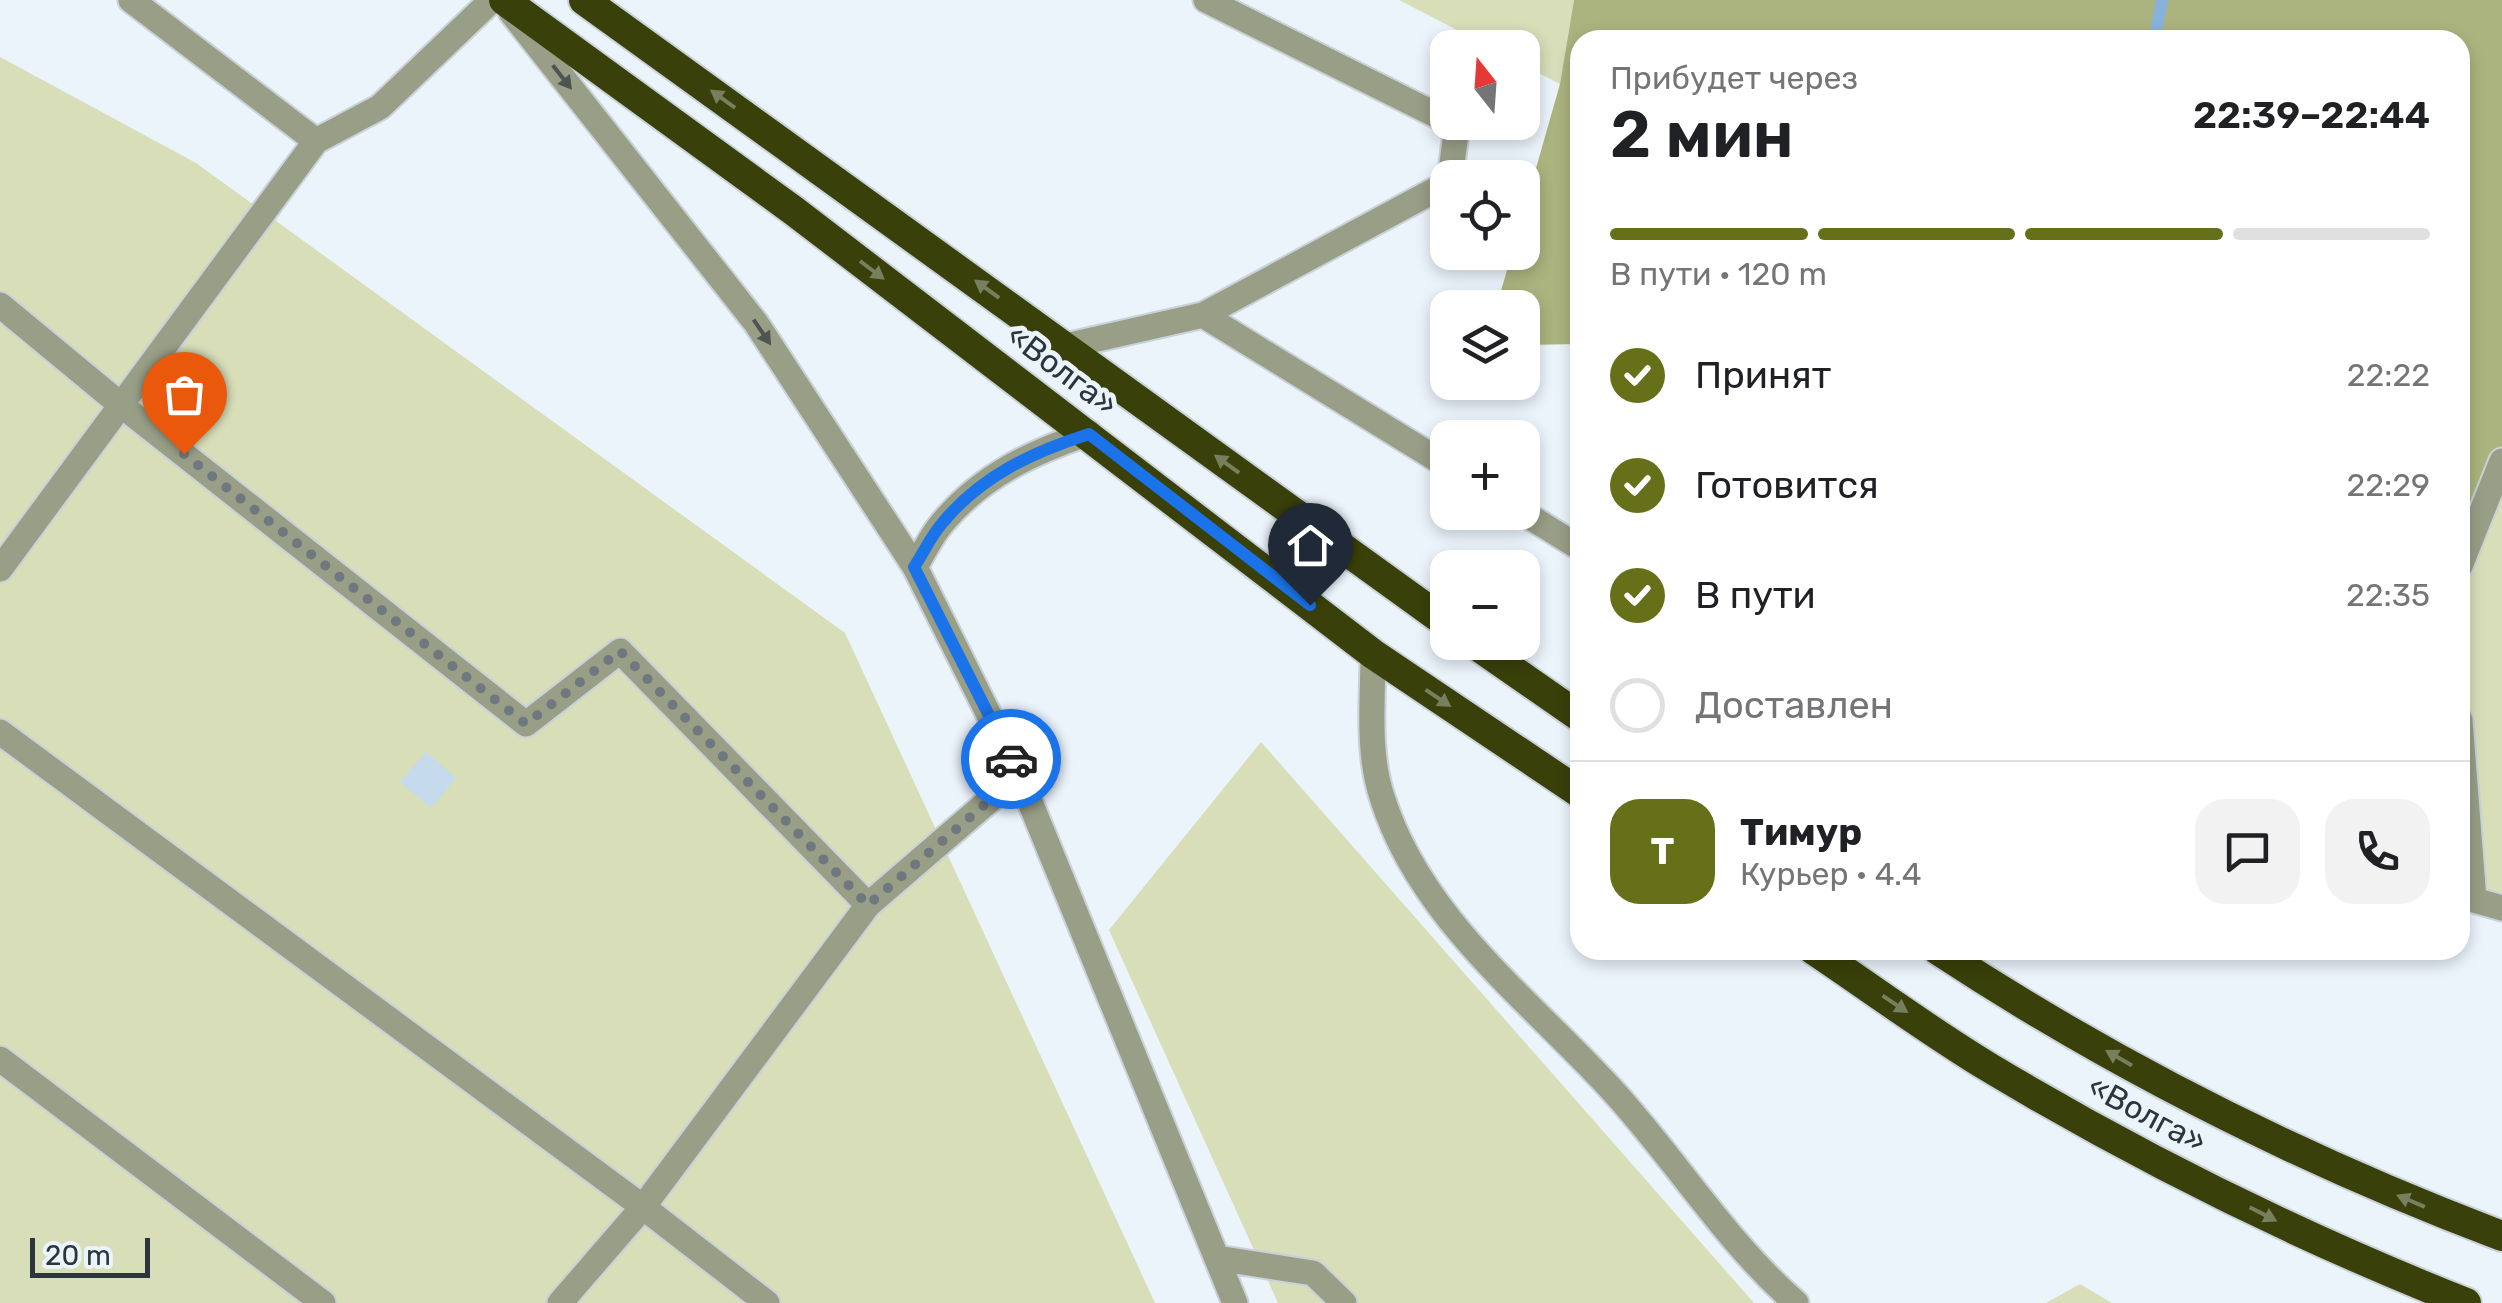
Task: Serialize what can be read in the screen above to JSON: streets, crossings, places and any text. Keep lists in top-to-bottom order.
{
  "streets": {
    "highway": ["«Волга»"]
  },
  "scale_bar": "20 m",
  "north": "top",
  "page": {
    "map_buttons": ["+", "−"],
    "heading": ["2 мин", "Прибудет через", "22:39–22:44"],
    "panel": ["Тимур", "Курьер · 4.4"],
    "bar": "В пути · 120 m",
    "list": [
      ["Принят", "22:22"],
      ["Готовится", "22:29"],
      ["В пути", "22:35"],
      "Доставлен"
    ],
    "round": "Т",
    "scale": "20 m"
  }
}
